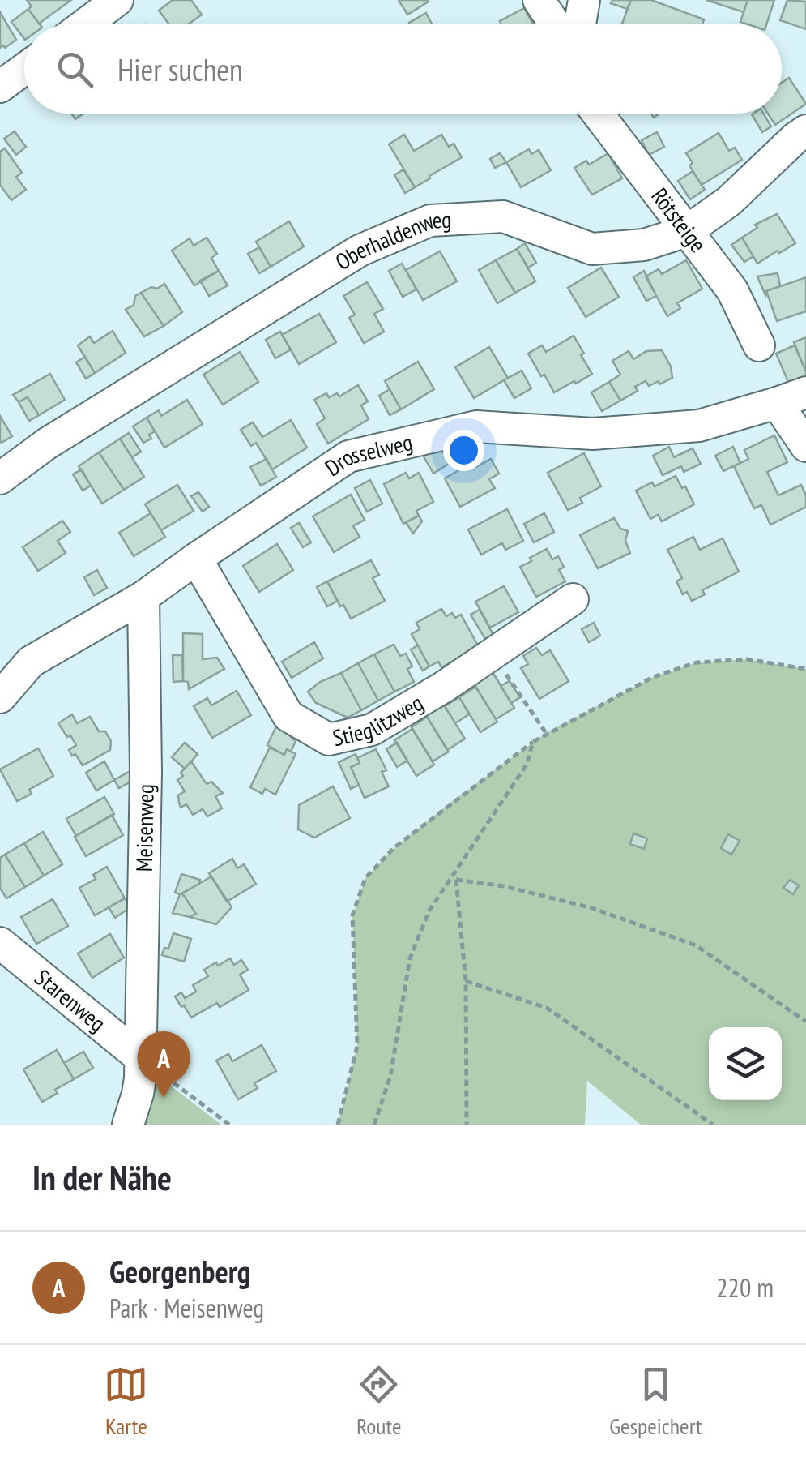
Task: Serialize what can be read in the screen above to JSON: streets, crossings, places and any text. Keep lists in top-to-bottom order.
{
  "streets": {
    "street": [
      "Rötsteige",
      "Oberhaldenweg",
      "Drosselweg",
      "Stieglitzweg",
      "Meisenweg",
      "Starenweg"
    ]
  },
  "crossings": [
    ["Rötsteige", "Oberhaldenweg"],
    ["Drosselweg", "Stieglitzweg"],
    ["Drosselweg", "Meisenweg"],
    ["Meisenweg", "Starenweg"]
  ],
  "page": {
    "search": "Hier suchen",
    "pins": "A",
    "heading": "In der Nähe",
    "list": [
      {
        "mark": "A",
        "name": "Georgenberg",
        "note": "Park · Meisenweg",
        "value": "220 m"
      }
    ],
    "nav": ["Karte", "Route", "Gespeichert"]
  }
}
